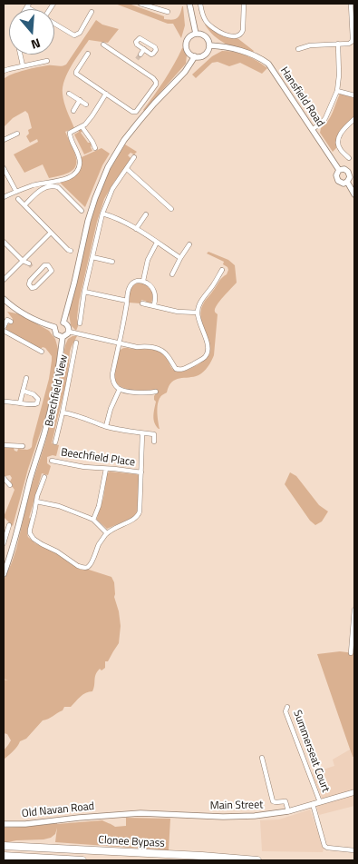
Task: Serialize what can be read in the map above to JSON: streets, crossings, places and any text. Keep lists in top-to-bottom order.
{
  "streets": {
    "highway": ["Clonee Bypass"],
    "street": [
      "Hansfield Road",
      "Beechfield View",
      "Beechfield Place",
      "Summerseat Court",
      "Main Street",
      "Old Navan Road"
    ]
  },
  "crossings": [
    ["Summerseat Court", "Main Street"],
    ["Main Street", "Old Navan Road"]
  ],
  "north": "bottom"
}
